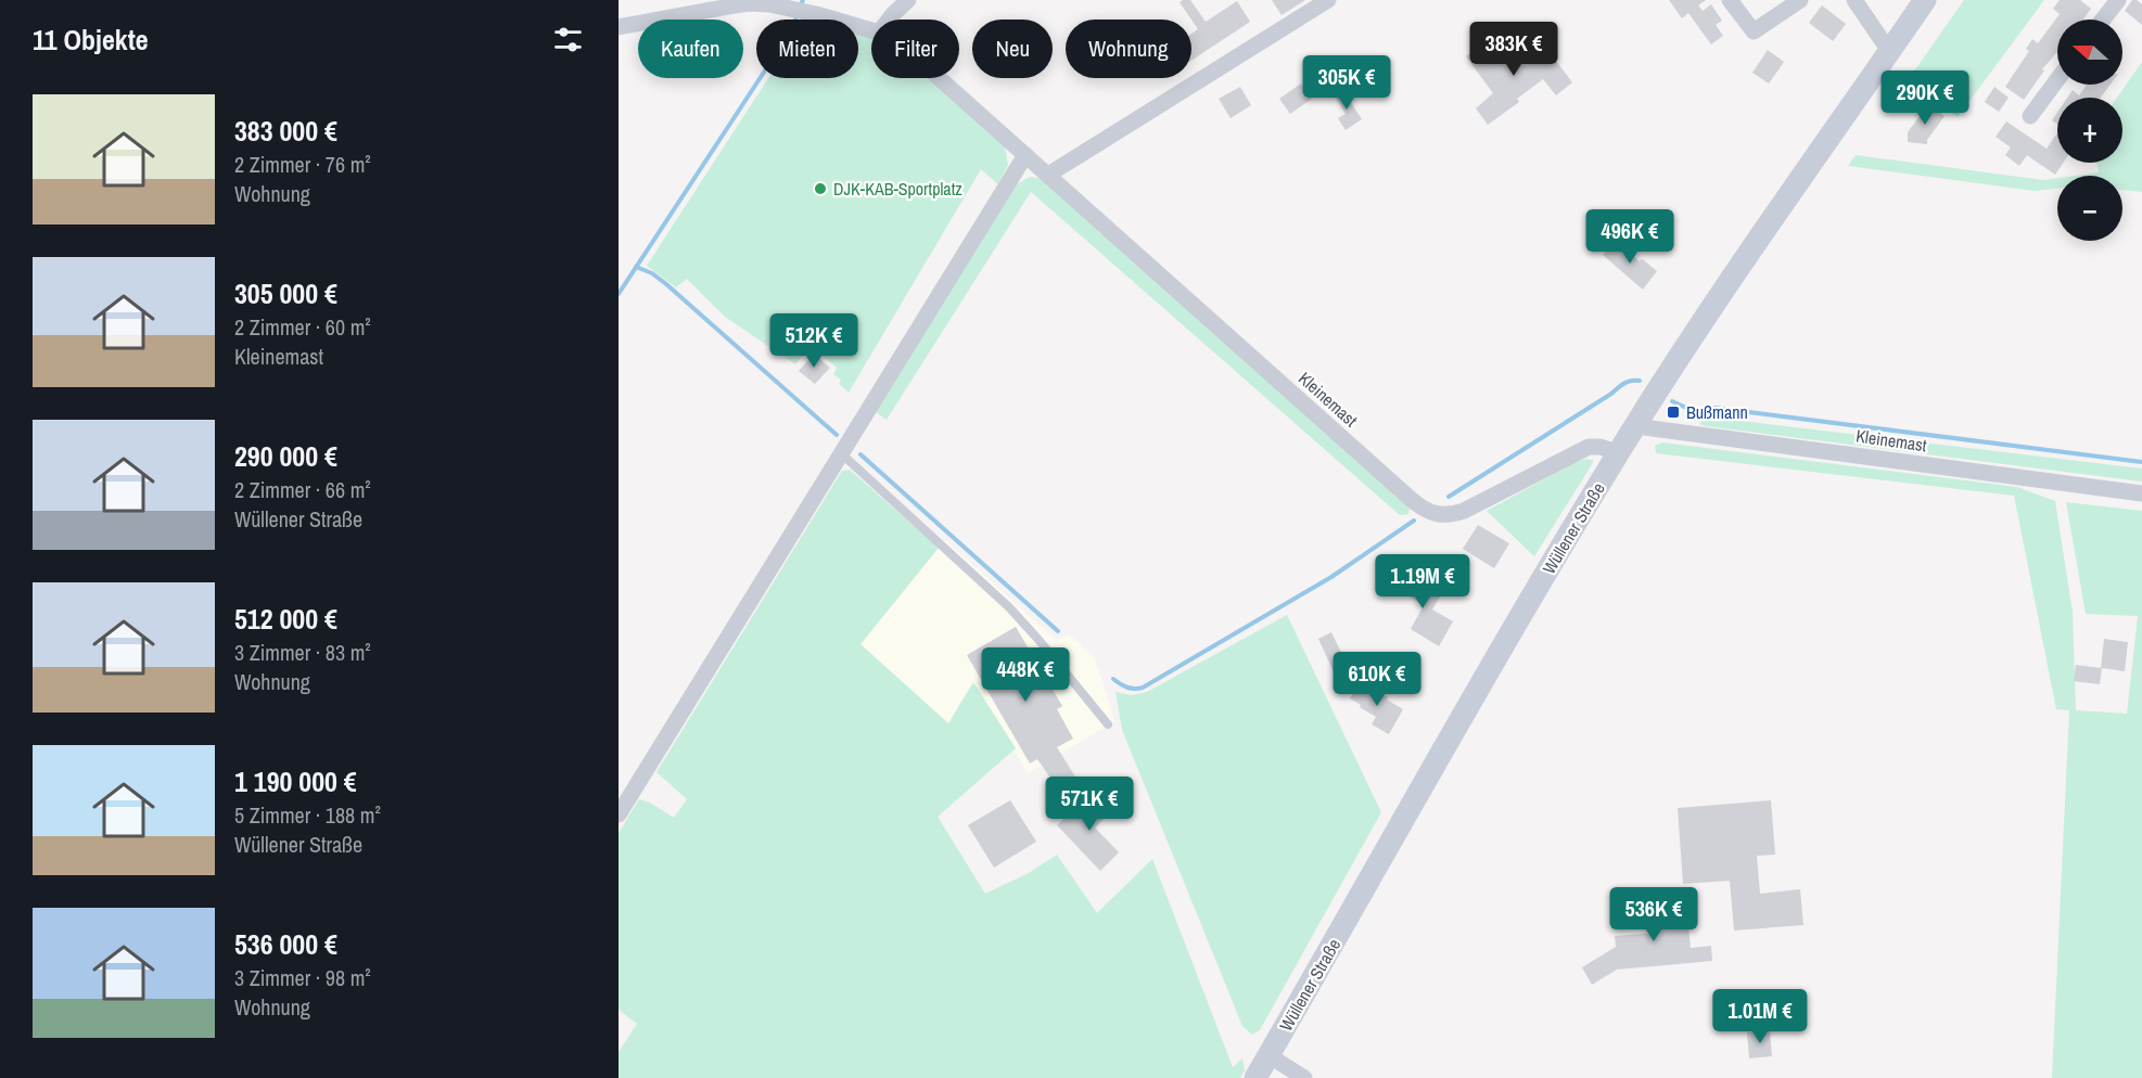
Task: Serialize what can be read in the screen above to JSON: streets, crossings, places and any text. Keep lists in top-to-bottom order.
{
  "streets": {
    "main road": ["Wüllener Straße"],
    "street": ["Kleinemast"]
  },
  "crossings": [
    ["Kleinemast", "Wüllener Straße"]
  ],
  "places": {
    "other": ["DJK-KAB-Sportplatz"],
    "transit": ["Bußmann"]
  },
  "north": "left",
  "page": {
    "heading": "11 Objekte",
    "map_buttons": ["+", "−"],
    "chip": [
      "Kaufen",
      "Mieten",
      "Filter",
      "Neu",
      "Wohnung"
    ],
    "price": [
      "383K €",
      "305K €",
      "290K €",
      "496K €",
      "512K €",
      "1.19M €",
      "448K €",
      "610K €",
      "571K €",
      "536K €",
      "1.01M €"
    ],
    "list": [
      {
        "name": "383 000 €",
        "note": "2 Zimmer · 76 m² · Wohnung"
      },
      {
        "name": "305 000 €",
        "note": "2 Zimmer · 60 m² · Kleinemast"
      },
      {
        "name": "290 000 €",
        "note": "2 Zimmer · 66 m² · Wüllener Straße"
      },
      {
        "name": "512 000 €",
        "note": "3 Zimmer · 83 m² · Wohnung"
      },
      {
        "name": "1 190 000 €",
        "note": "5 Zimmer · 188 m² · Wüllener Straße"
      },
      {
        "name": "536 000 €",
        "note": "3 Zimmer · 98 m² · Wohnung"
      }
    ]
  }
}
